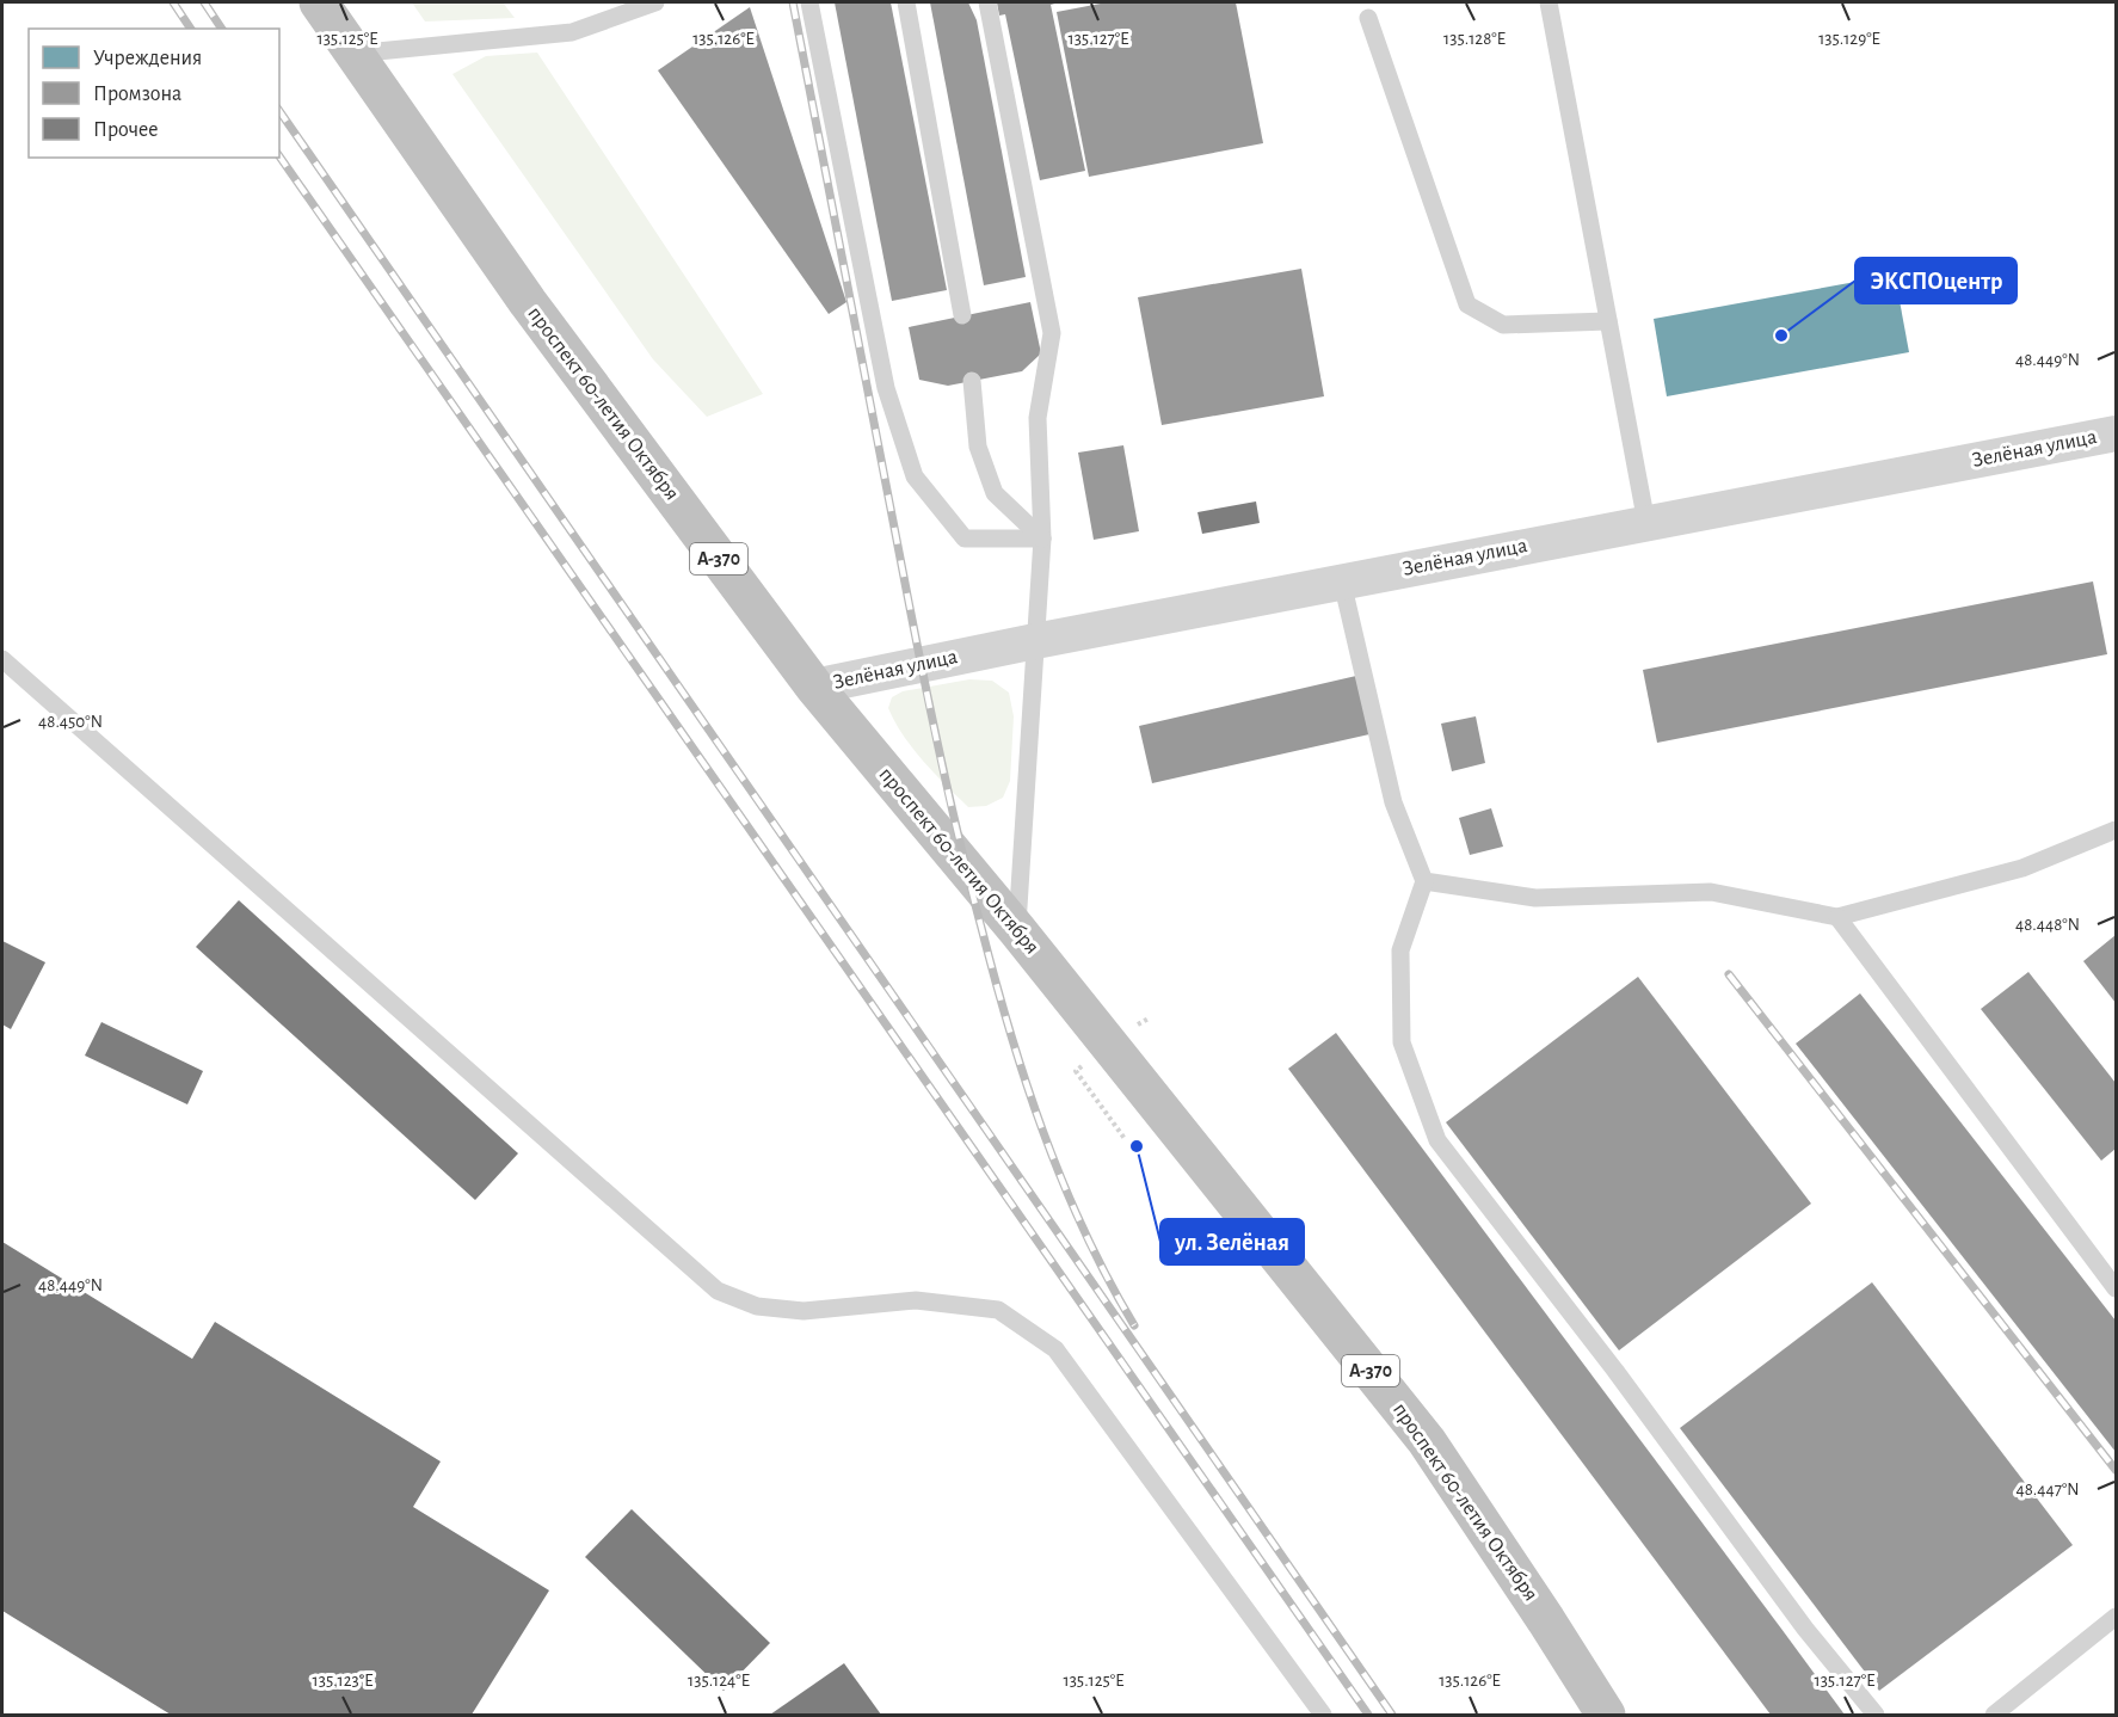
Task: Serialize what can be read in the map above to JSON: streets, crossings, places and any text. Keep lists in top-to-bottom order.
{
  "streets": {
    "highway": ["проспект 60-летия Октября", "А-370"],
    "street": ["Зелёная улица"]
  },
  "crossings": [
    ["проспект 60-летия Октября", "Зелёная улица"]
  ],
  "places": ["ЭКСПОцентр", "ул. Зелёная"],
  "legend": ["Учреждения", "Промзона", "Прочее"],
  "coordinates": [
    "135.125°E",
    "135.126°E",
    "135.127°E",
    "135.128°E",
    "135.129°E",
    "48.449°N",
    "48.450°N",
    "48.448°N",
    "48.447°N",
    "135.123°E",
    "135.124°E"
  ]
}
